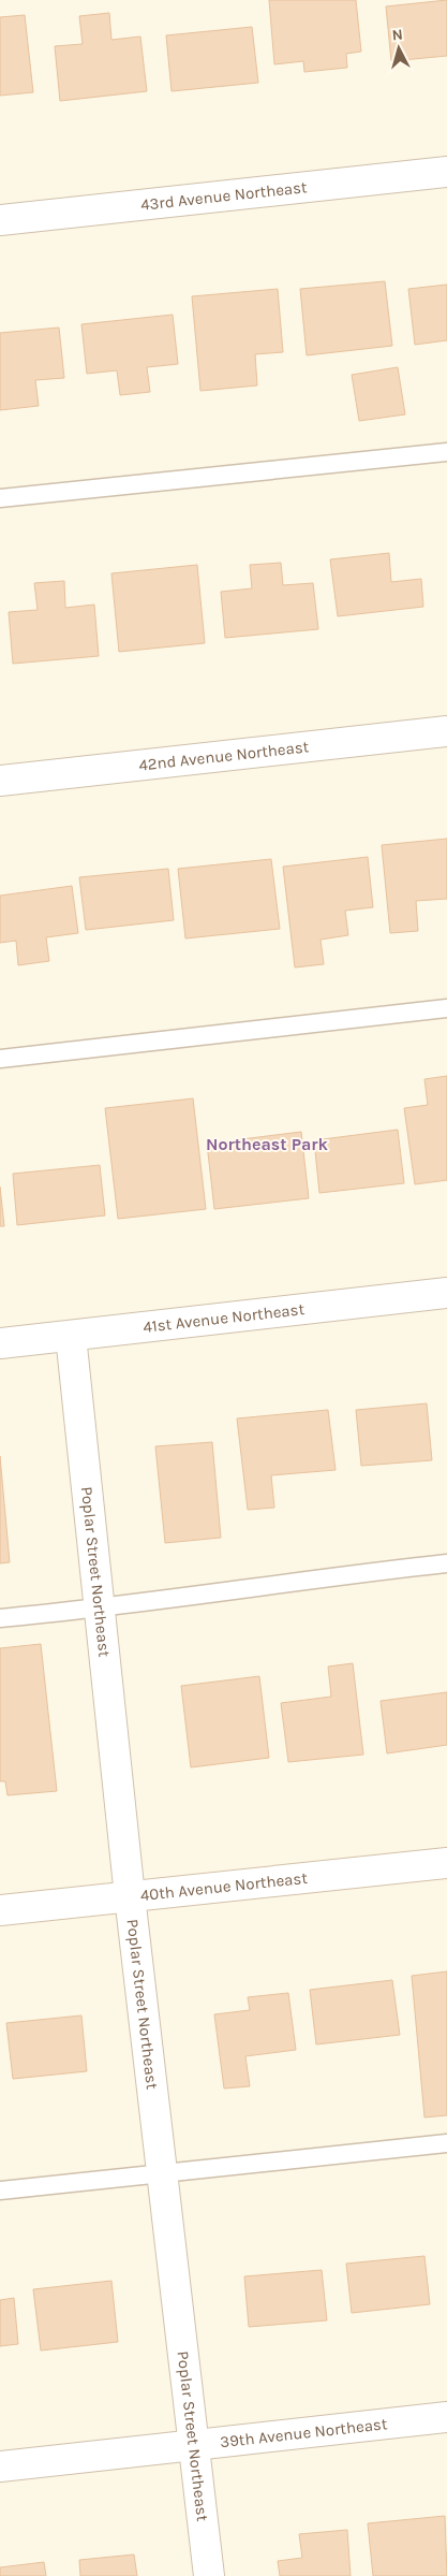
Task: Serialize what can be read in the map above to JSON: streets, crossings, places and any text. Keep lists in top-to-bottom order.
{
  "streets": {
    "street": [
      "43rd Avenue Northeast",
      "42nd Avenue Northeast",
      "41st Avenue Northeast",
      "Poplar Street Northeast",
      "40th Avenue Northeast",
      "39th Avenue Northeast"
    ]
  },
  "crossings": [
    ["41st Avenue Northeast", "Poplar Street Northeast"],
    ["Poplar Street Northeast", "40th Avenue Northeast"],
    ["Poplar Street Northeast", "39th Avenue Northeast"]
  ],
  "districts": ["Northeast Park"],
  "north": "top"
}
